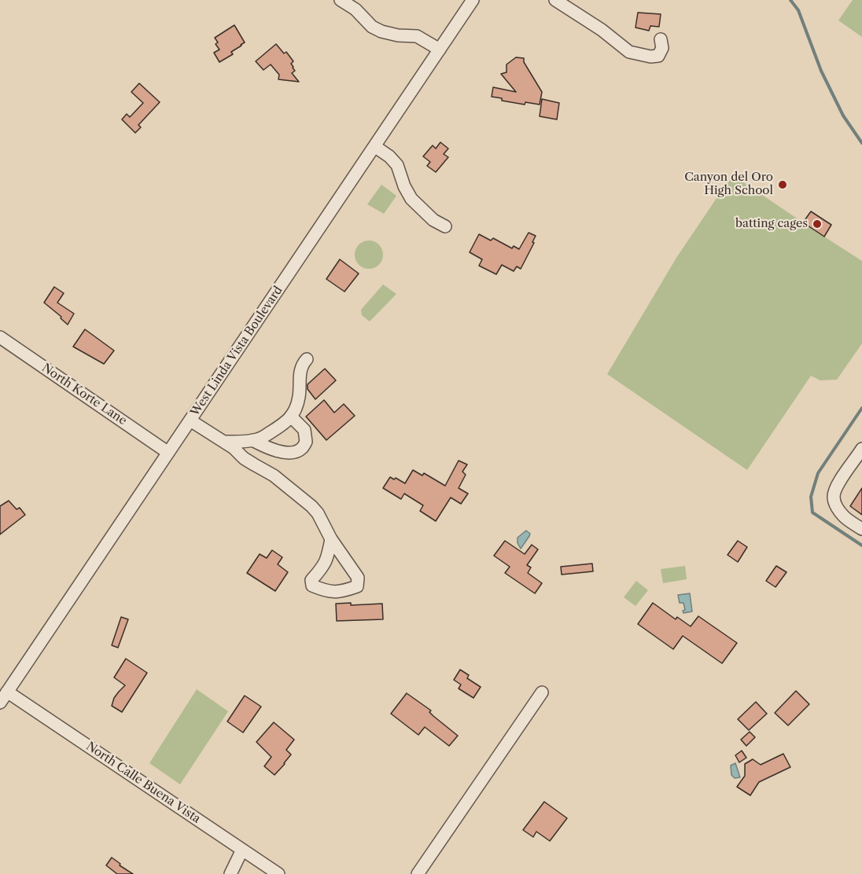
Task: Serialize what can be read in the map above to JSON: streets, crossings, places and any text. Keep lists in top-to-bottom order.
{
  "streets": {
    "street": ["West Linda Vista Boulevard", "North Korte Lane", "North Calle Buena Vista"]
  },
  "crossings": [
    ["West Linda Vista Boulevard", "North Korte Lane"],
    ["West Linda Vista Boulevard", "North Calle Buena Vista"]
  ],
  "places": ["Canyon del Oro High School", "batting cages"]
}
